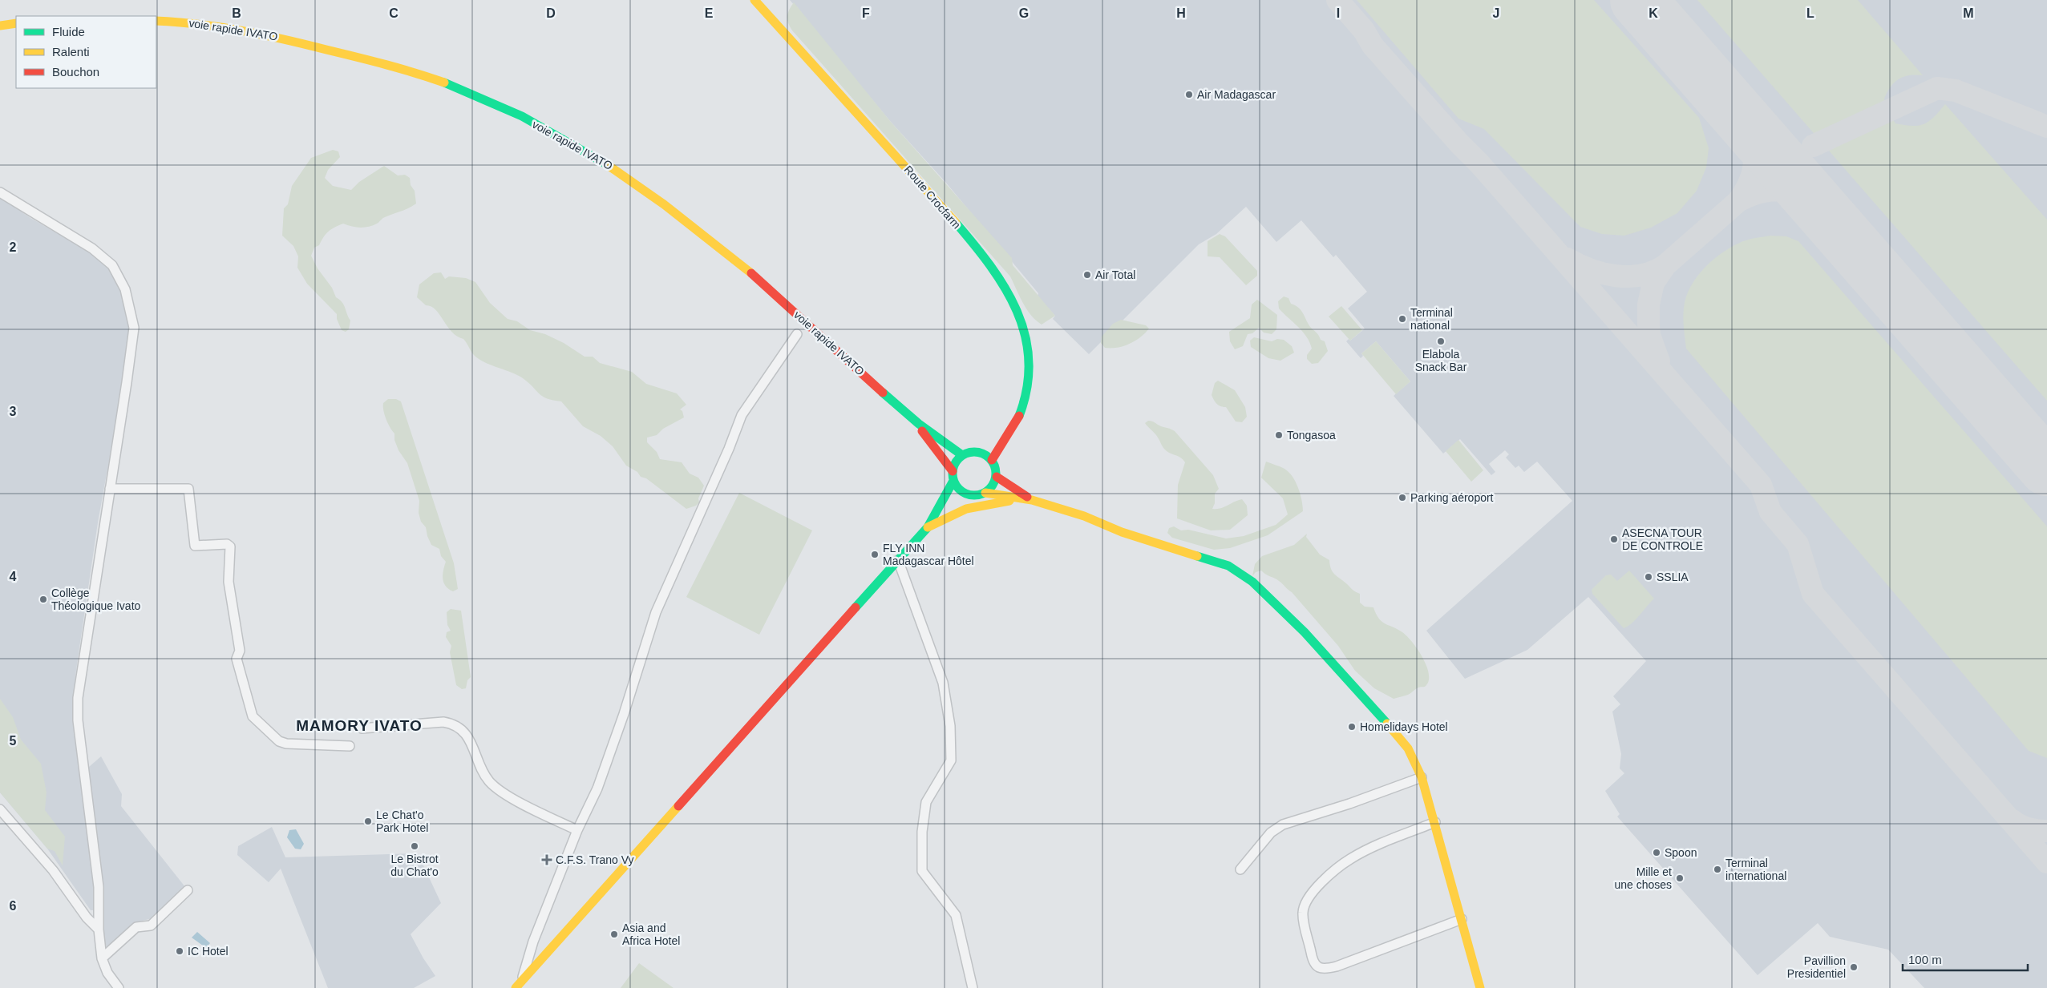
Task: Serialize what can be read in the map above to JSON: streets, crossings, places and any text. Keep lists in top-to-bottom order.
{
  "streets": {
    "main road": ["voie rapide IVATO", "Route Crocfarm"]
  },
  "districts": ["MAMORY IVATO"],
  "places": {
    "other": [
      "Air Madagascar",
      "Air Total",
      "Terminal national",
      "Elabola Snack Bar",
      "Tongasoa",
      "Parking aéroport",
      "ASECNA TOUR DE CONTROLE",
      "FLY INN Madagascar Hôtel",
      "SSLIA",
      "Collège Théologique Ivato",
      "Homelidays Hotel",
      "Le Chat'o Park Hotel",
      "Le Bistrot du Chat'o",
      "Spoon",
      "Terminal international",
      "Mille et une choses",
      "Asia and Africa Hotel",
      "IC Hotel",
      "Pavillion Presidentiel"
    ],
    "health": ["C.F.S. Trano Vy"]
  },
  "legend": ["Fluide", "Ralenti", "Bouchon"],
  "scale_bar": "100 m",
  "grid": {
    "columns": [
      "B",
      "C",
      "D",
      "E",
      "F",
      "G",
      "H",
      "I",
      "J",
      "K",
      "L",
      "M"
    ],
    "rows": [
      "2",
      "3",
      "4",
      "5",
      "6"
    ]
  }
}
